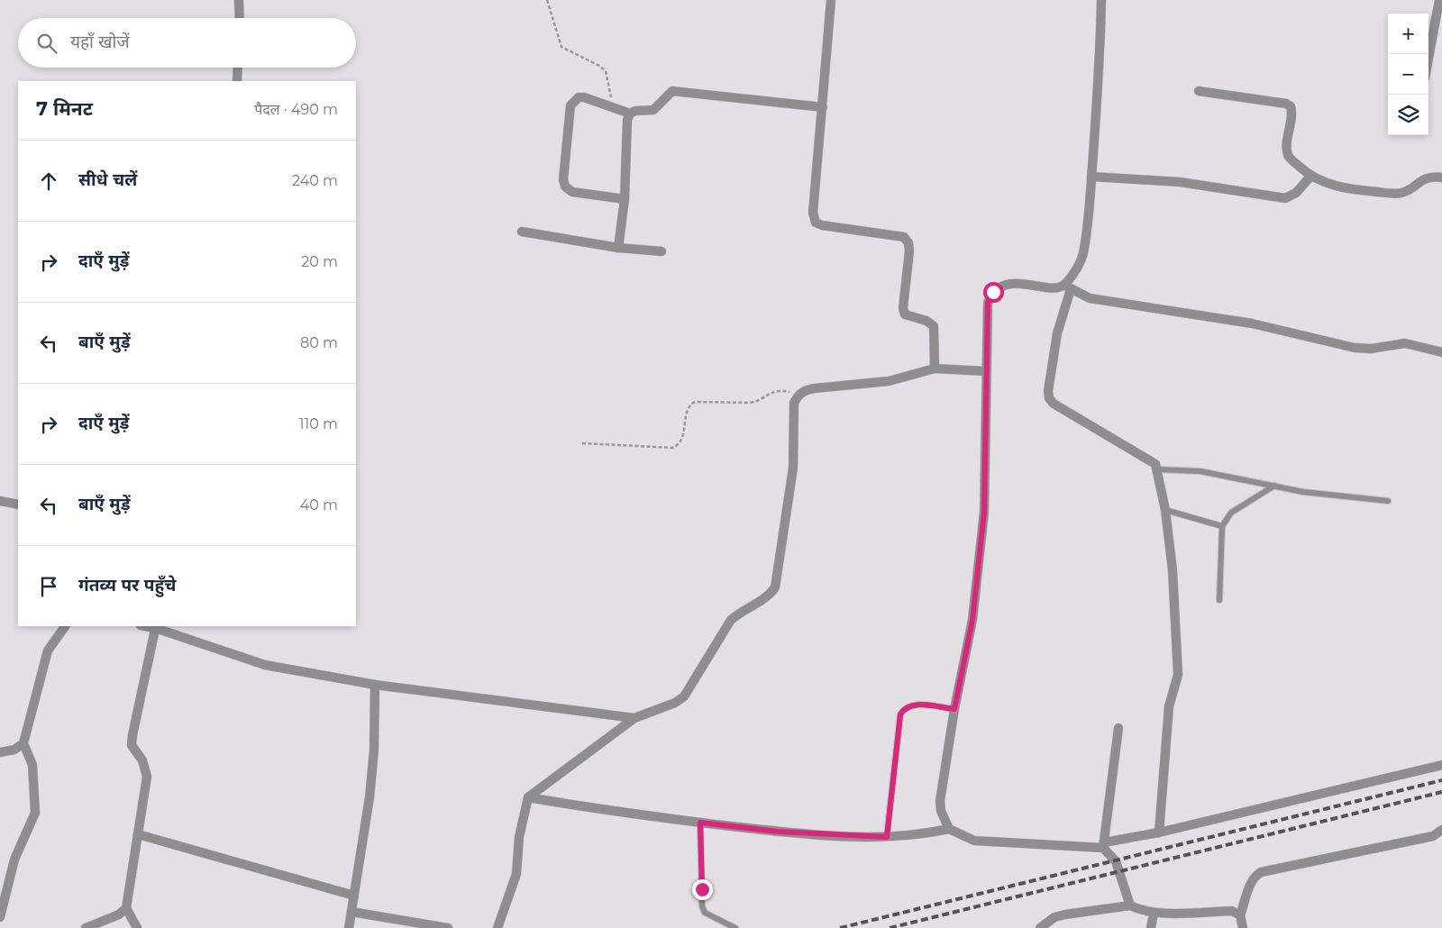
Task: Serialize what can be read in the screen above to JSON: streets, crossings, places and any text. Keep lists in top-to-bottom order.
{
  "page": {
    "map_buttons": ["+", "−"],
    "search": "यहाँ खोजें",
    "heading": ["7 मिनट", "पैदल · 490 m"],
    "list": [
      ["सीधे चलें", "240 m"],
      ["दाएँ मुड़ें", "20 m"],
      ["बाएँ मुड़ें", "80 m"],
      ["दाएँ मुड़ें", "110 m"],
      ["बाएँ मुड़ें", "40 m"],
      "गंतव्य पर पहुँचे"
    ]
  }
}
